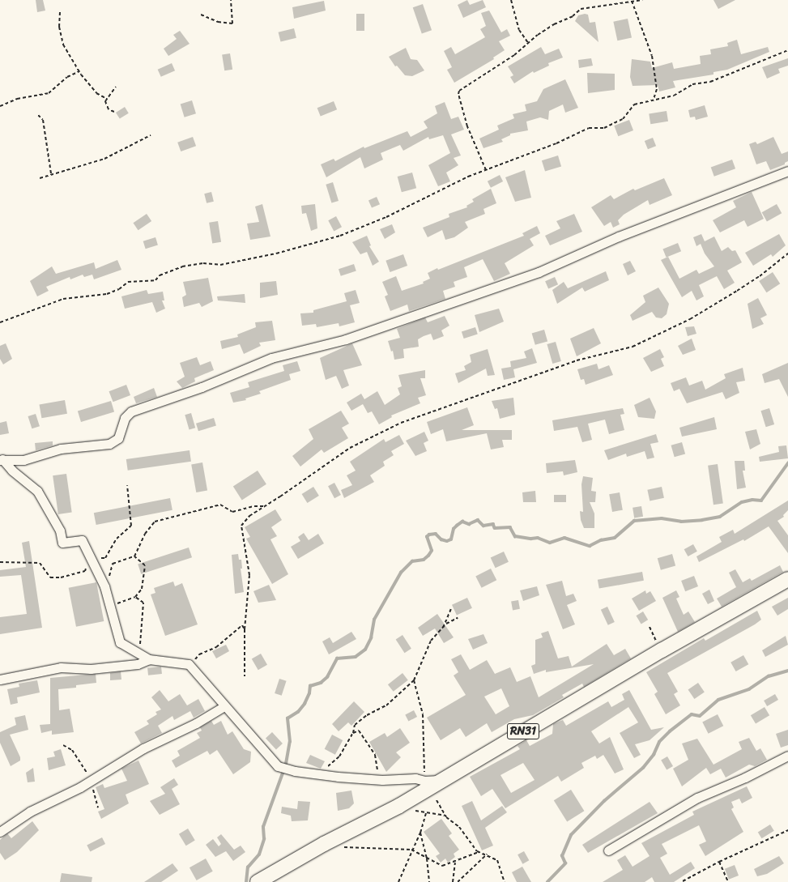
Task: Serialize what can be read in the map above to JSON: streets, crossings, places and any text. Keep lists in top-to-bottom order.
{
  "streets": {
    "main road": ["RN31"]
  }
}
